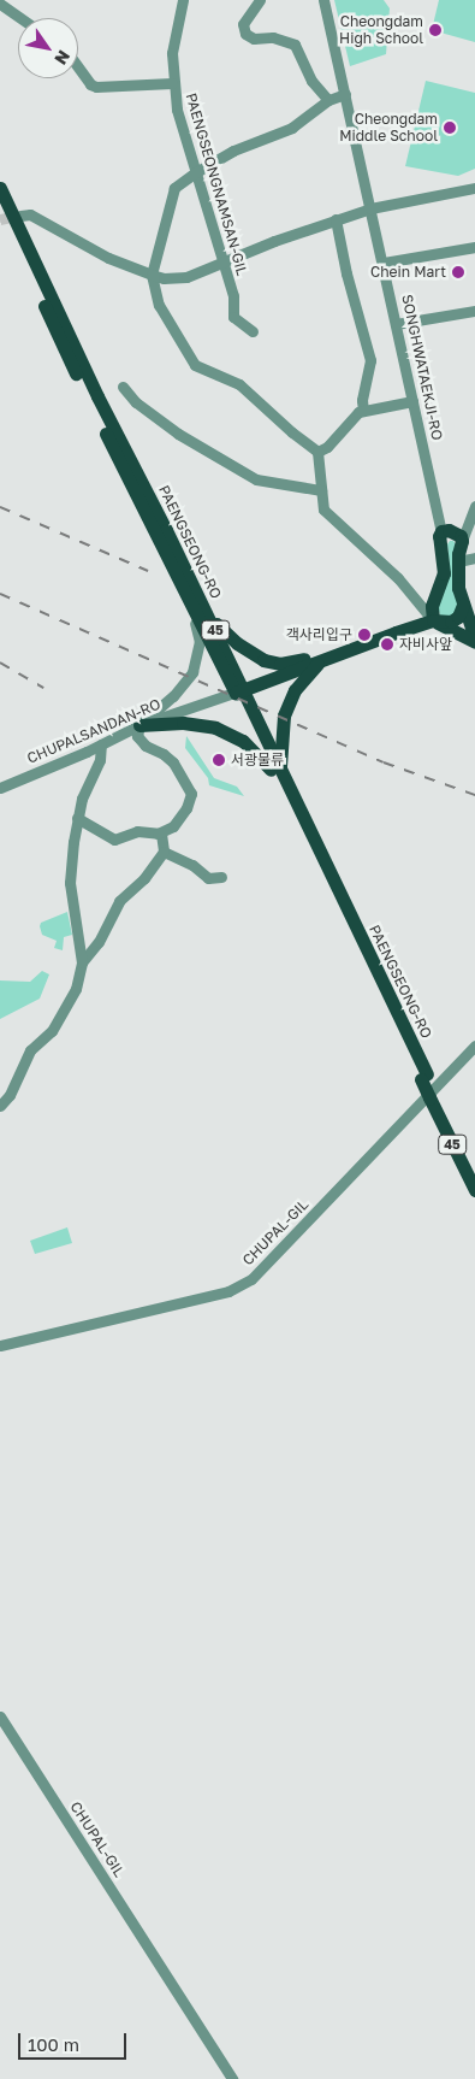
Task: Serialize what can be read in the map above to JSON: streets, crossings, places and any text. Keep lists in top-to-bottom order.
{
  "streets": {
    "main road": ["SONGHWATAEKJI-RO", "PAENGSEONG-RO", "45"],
    "street": ["PAENGSEONGNAMSAN-GIL", "CHUPALSANDAN-RO", "CHUPAL-GIL"]
  },
  "crossings": [
    ["PAENGSEONG-RO", "45"],
    ["PAENGSEONG-RO", "CHUPALSANDAN-RO"]
  ],
  "places": [
    "Cheongdam High School",
    "Cheongdam Middle School",
    "Chein Mart",
    "객사리입구",
    "자비사앞",
    "서광물류"
  ],
  "scale_bar": "100 m",
  "north": "bottom right"
}
